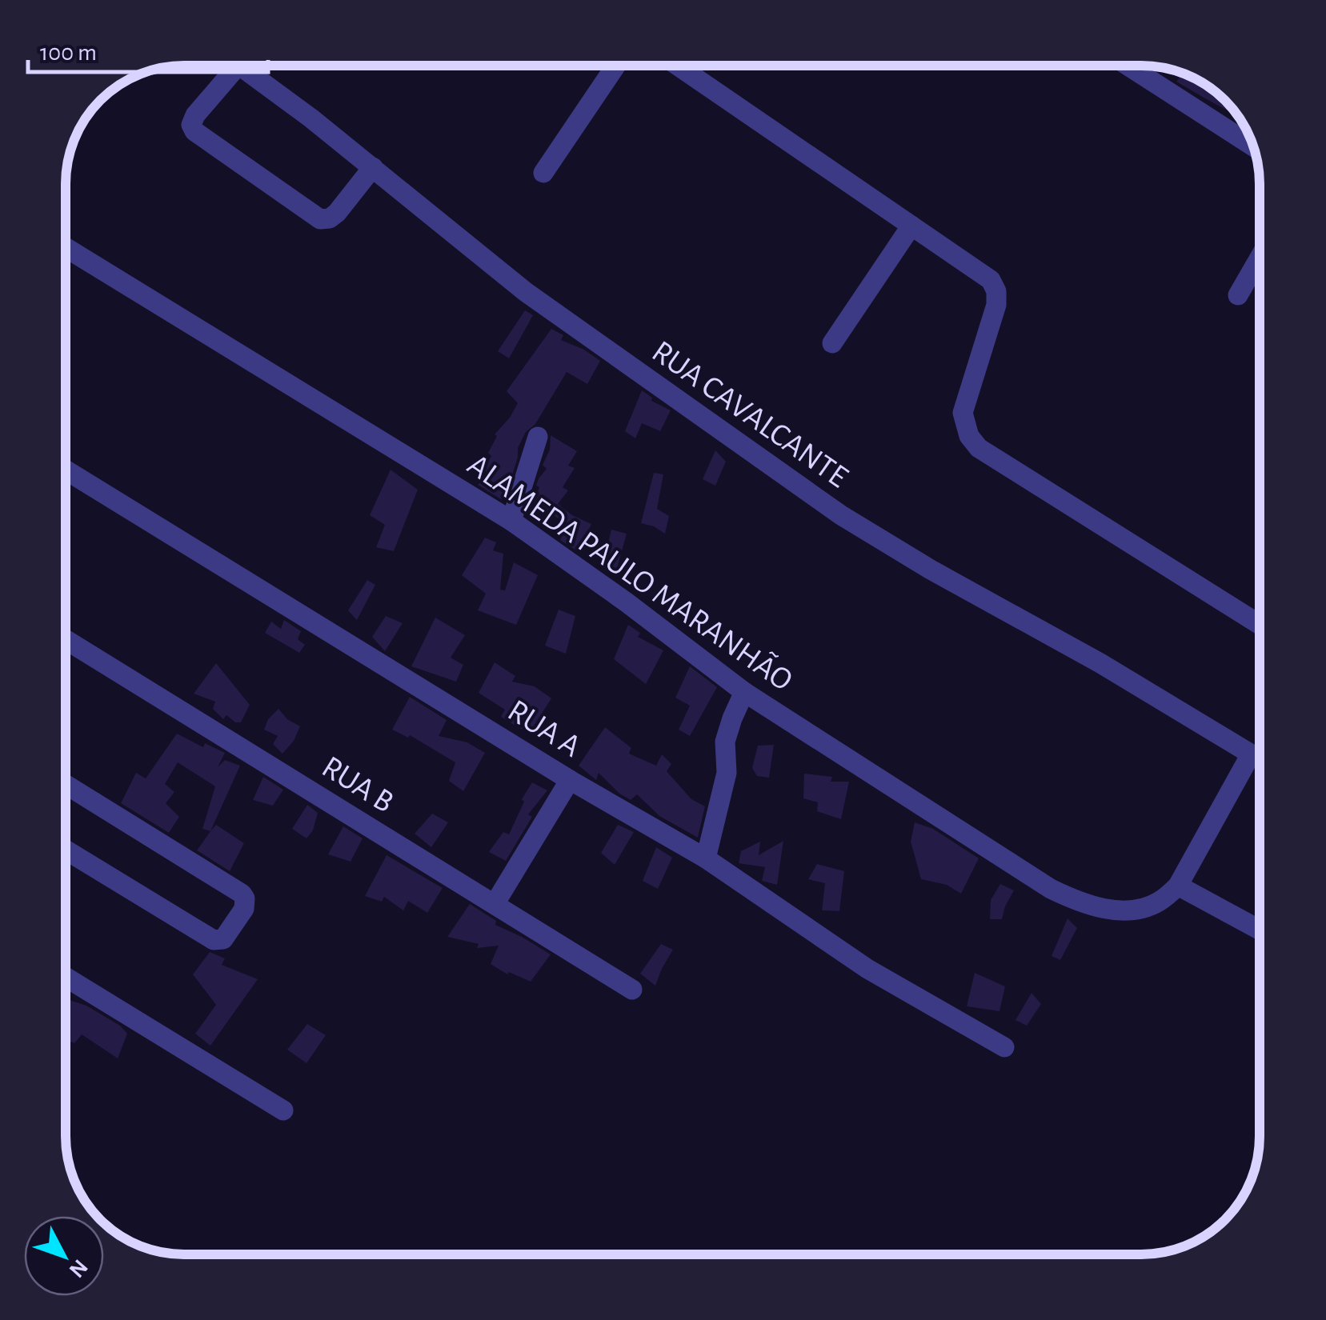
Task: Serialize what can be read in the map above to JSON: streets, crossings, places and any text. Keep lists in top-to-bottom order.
{
  "streets": {
    "street": [
      "RUA CAVALCANTE",
      "ALAMEDA PAULO MARANHÃO",
      "RUA A",
      "RUA B"
    ]
  },
  "scale_bar": "100 m",
  "north": "bottom right"
}
